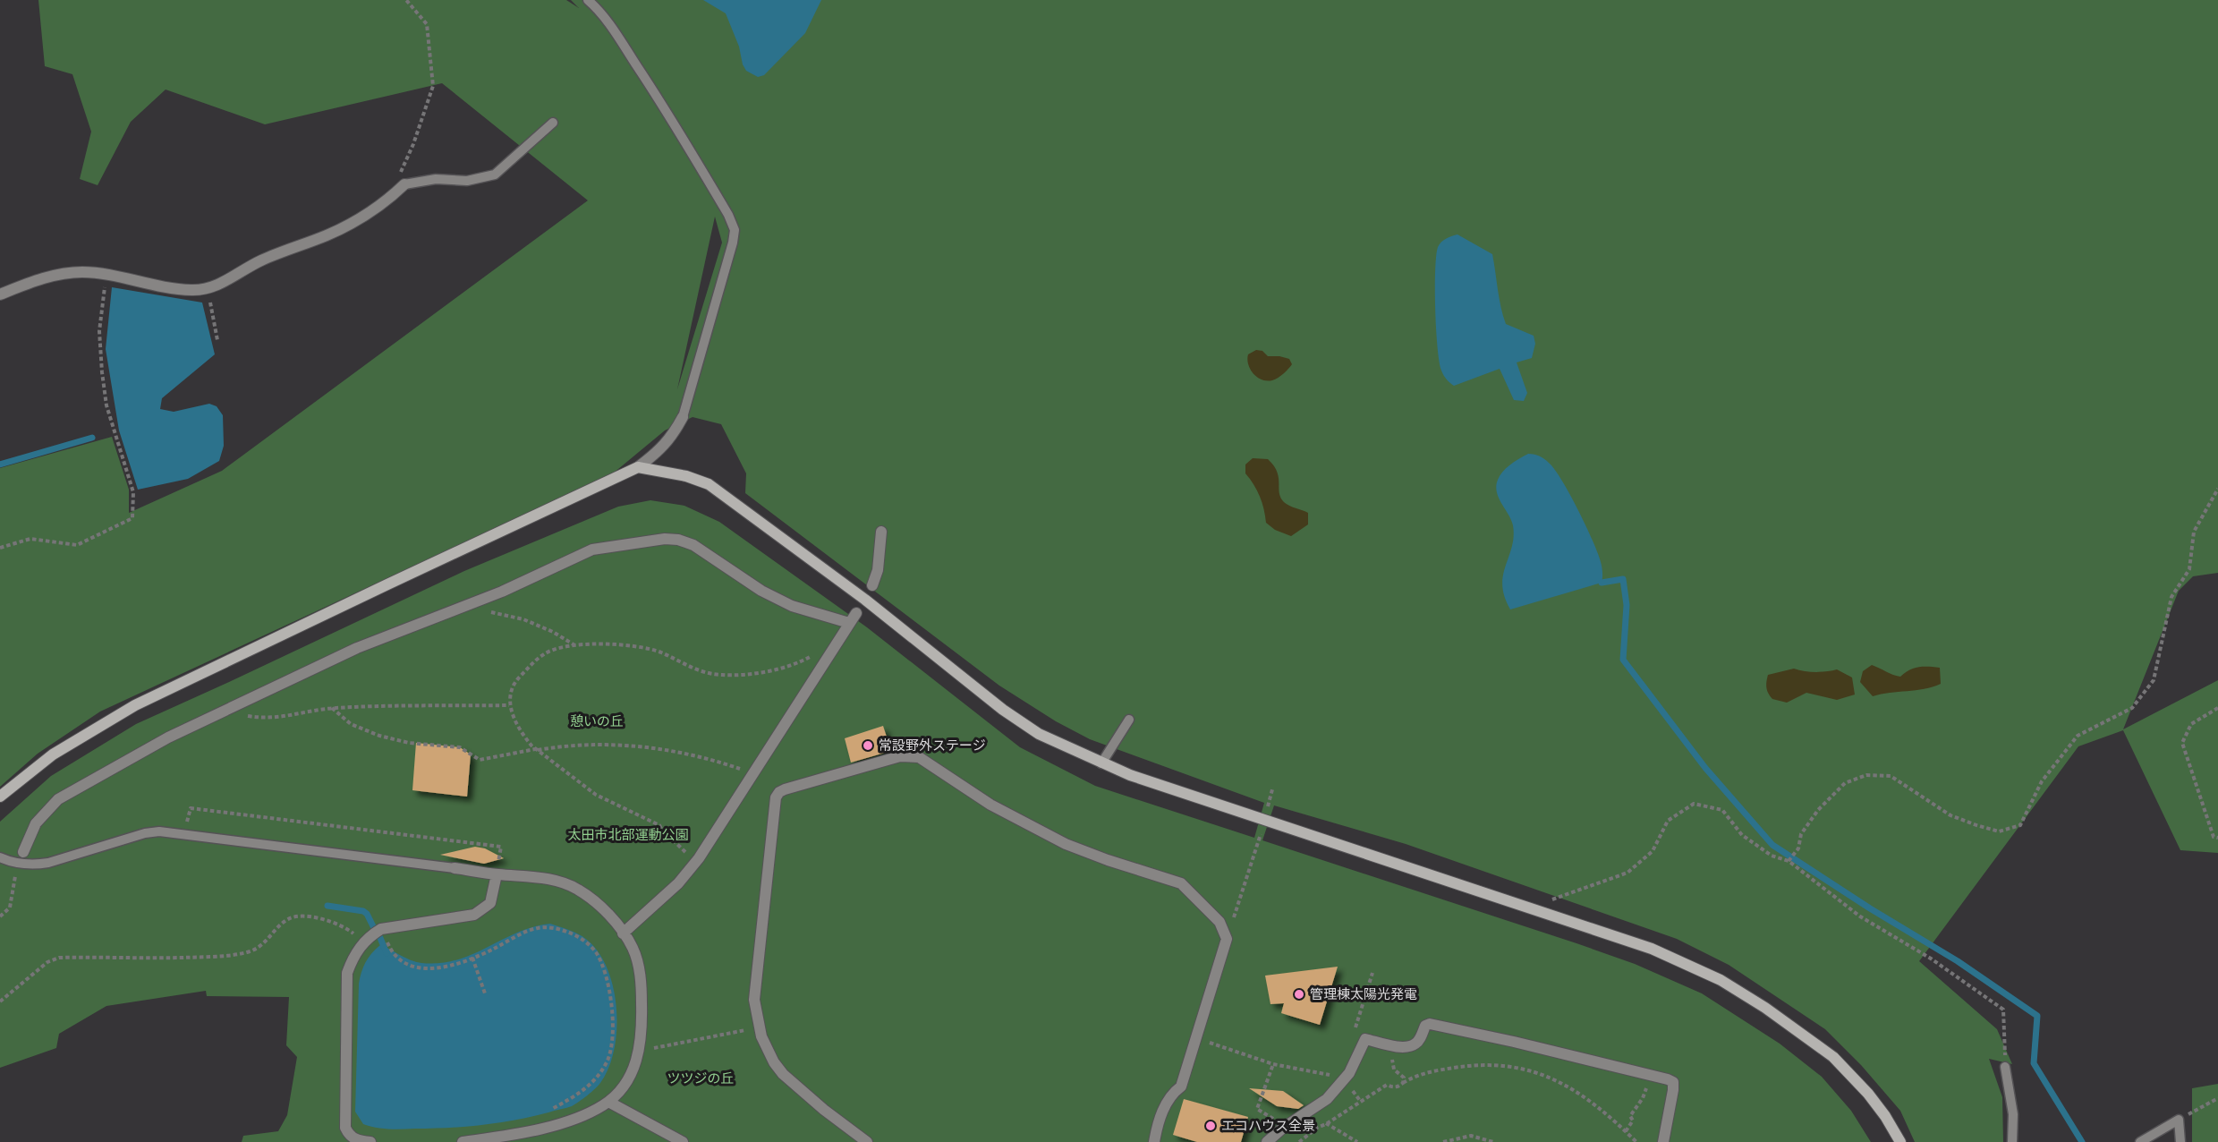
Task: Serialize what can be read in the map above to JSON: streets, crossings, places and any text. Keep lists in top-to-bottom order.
{
  "parks": ["憩いの丘", "太田市北部運動公園", "ツツジの丘"],
  "places": ["常設野外ステージ", "管理棟太陽光発電", "エコハウス全景"]
}
